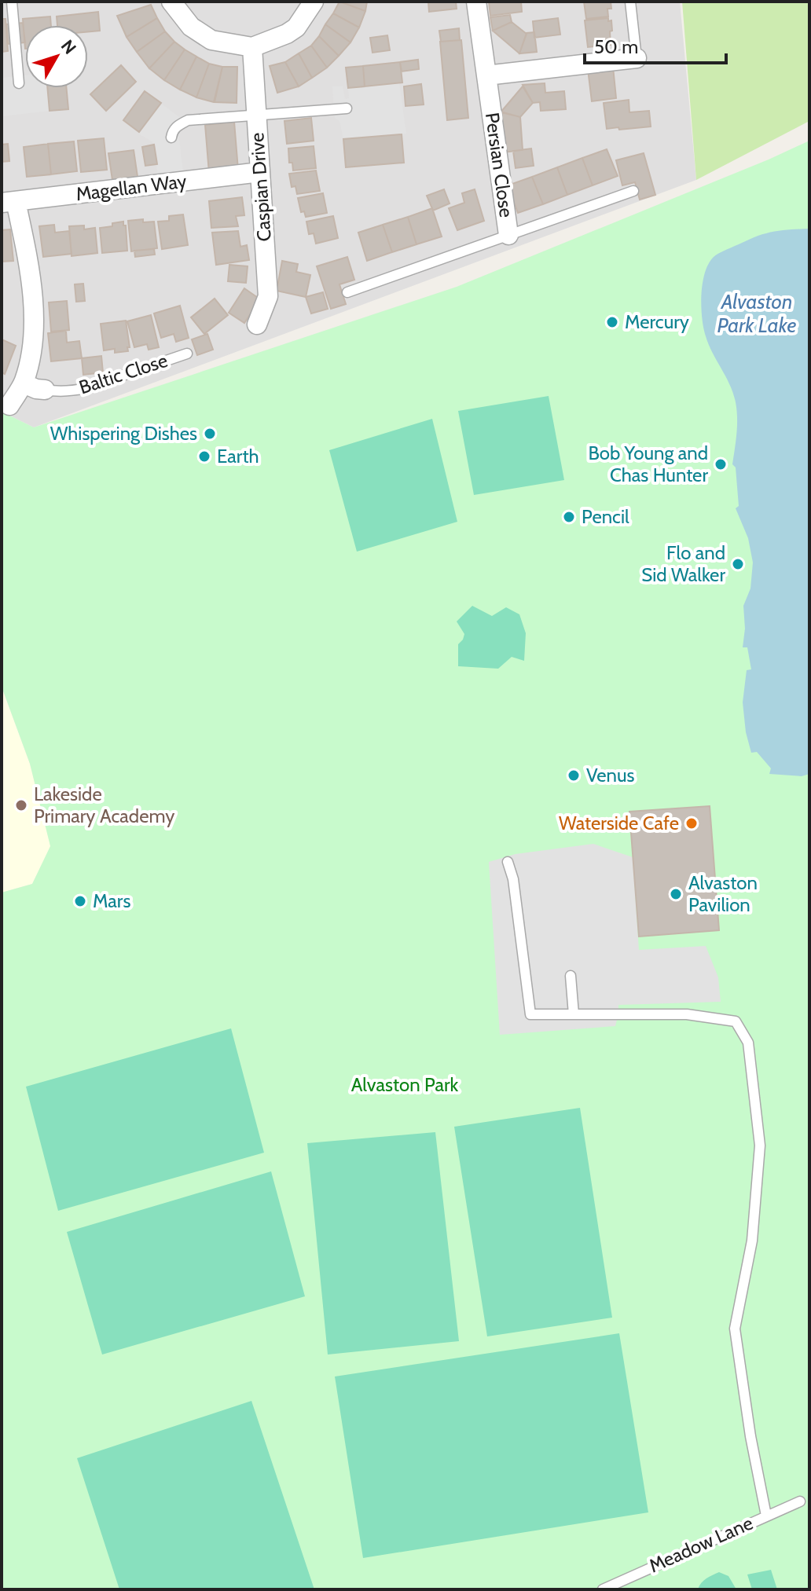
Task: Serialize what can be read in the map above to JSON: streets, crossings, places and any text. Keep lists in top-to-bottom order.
{
  "streets": {
    "street": [
      "Persian Close",
      "Caspian Drive",
      "Magellan Way",
      "Baltic Close"
    ],
    "lane": ["Meadow Lane"]
  },
  "crossings": [
    ["Caspian Drive", "Magellan Way"]
  ],
  "water": ["Alvaston Park Lake"],
  "parks": ["Alvaston Park"],
  "places": [
    "Mercury",
    "Whispering Dishes",
    "Earth",
    "Bob Young and Chas Hunter",
    "Pencil",
    "Flo and Sid Walker",
    "Venus",
    "Lakeside Primary Academy",
    "Waterside Cafe",
    "Alvaston Pavilion",
    "Mars"
  ],
  "scale_bar": "50 m",
  "north": "top right"
}
